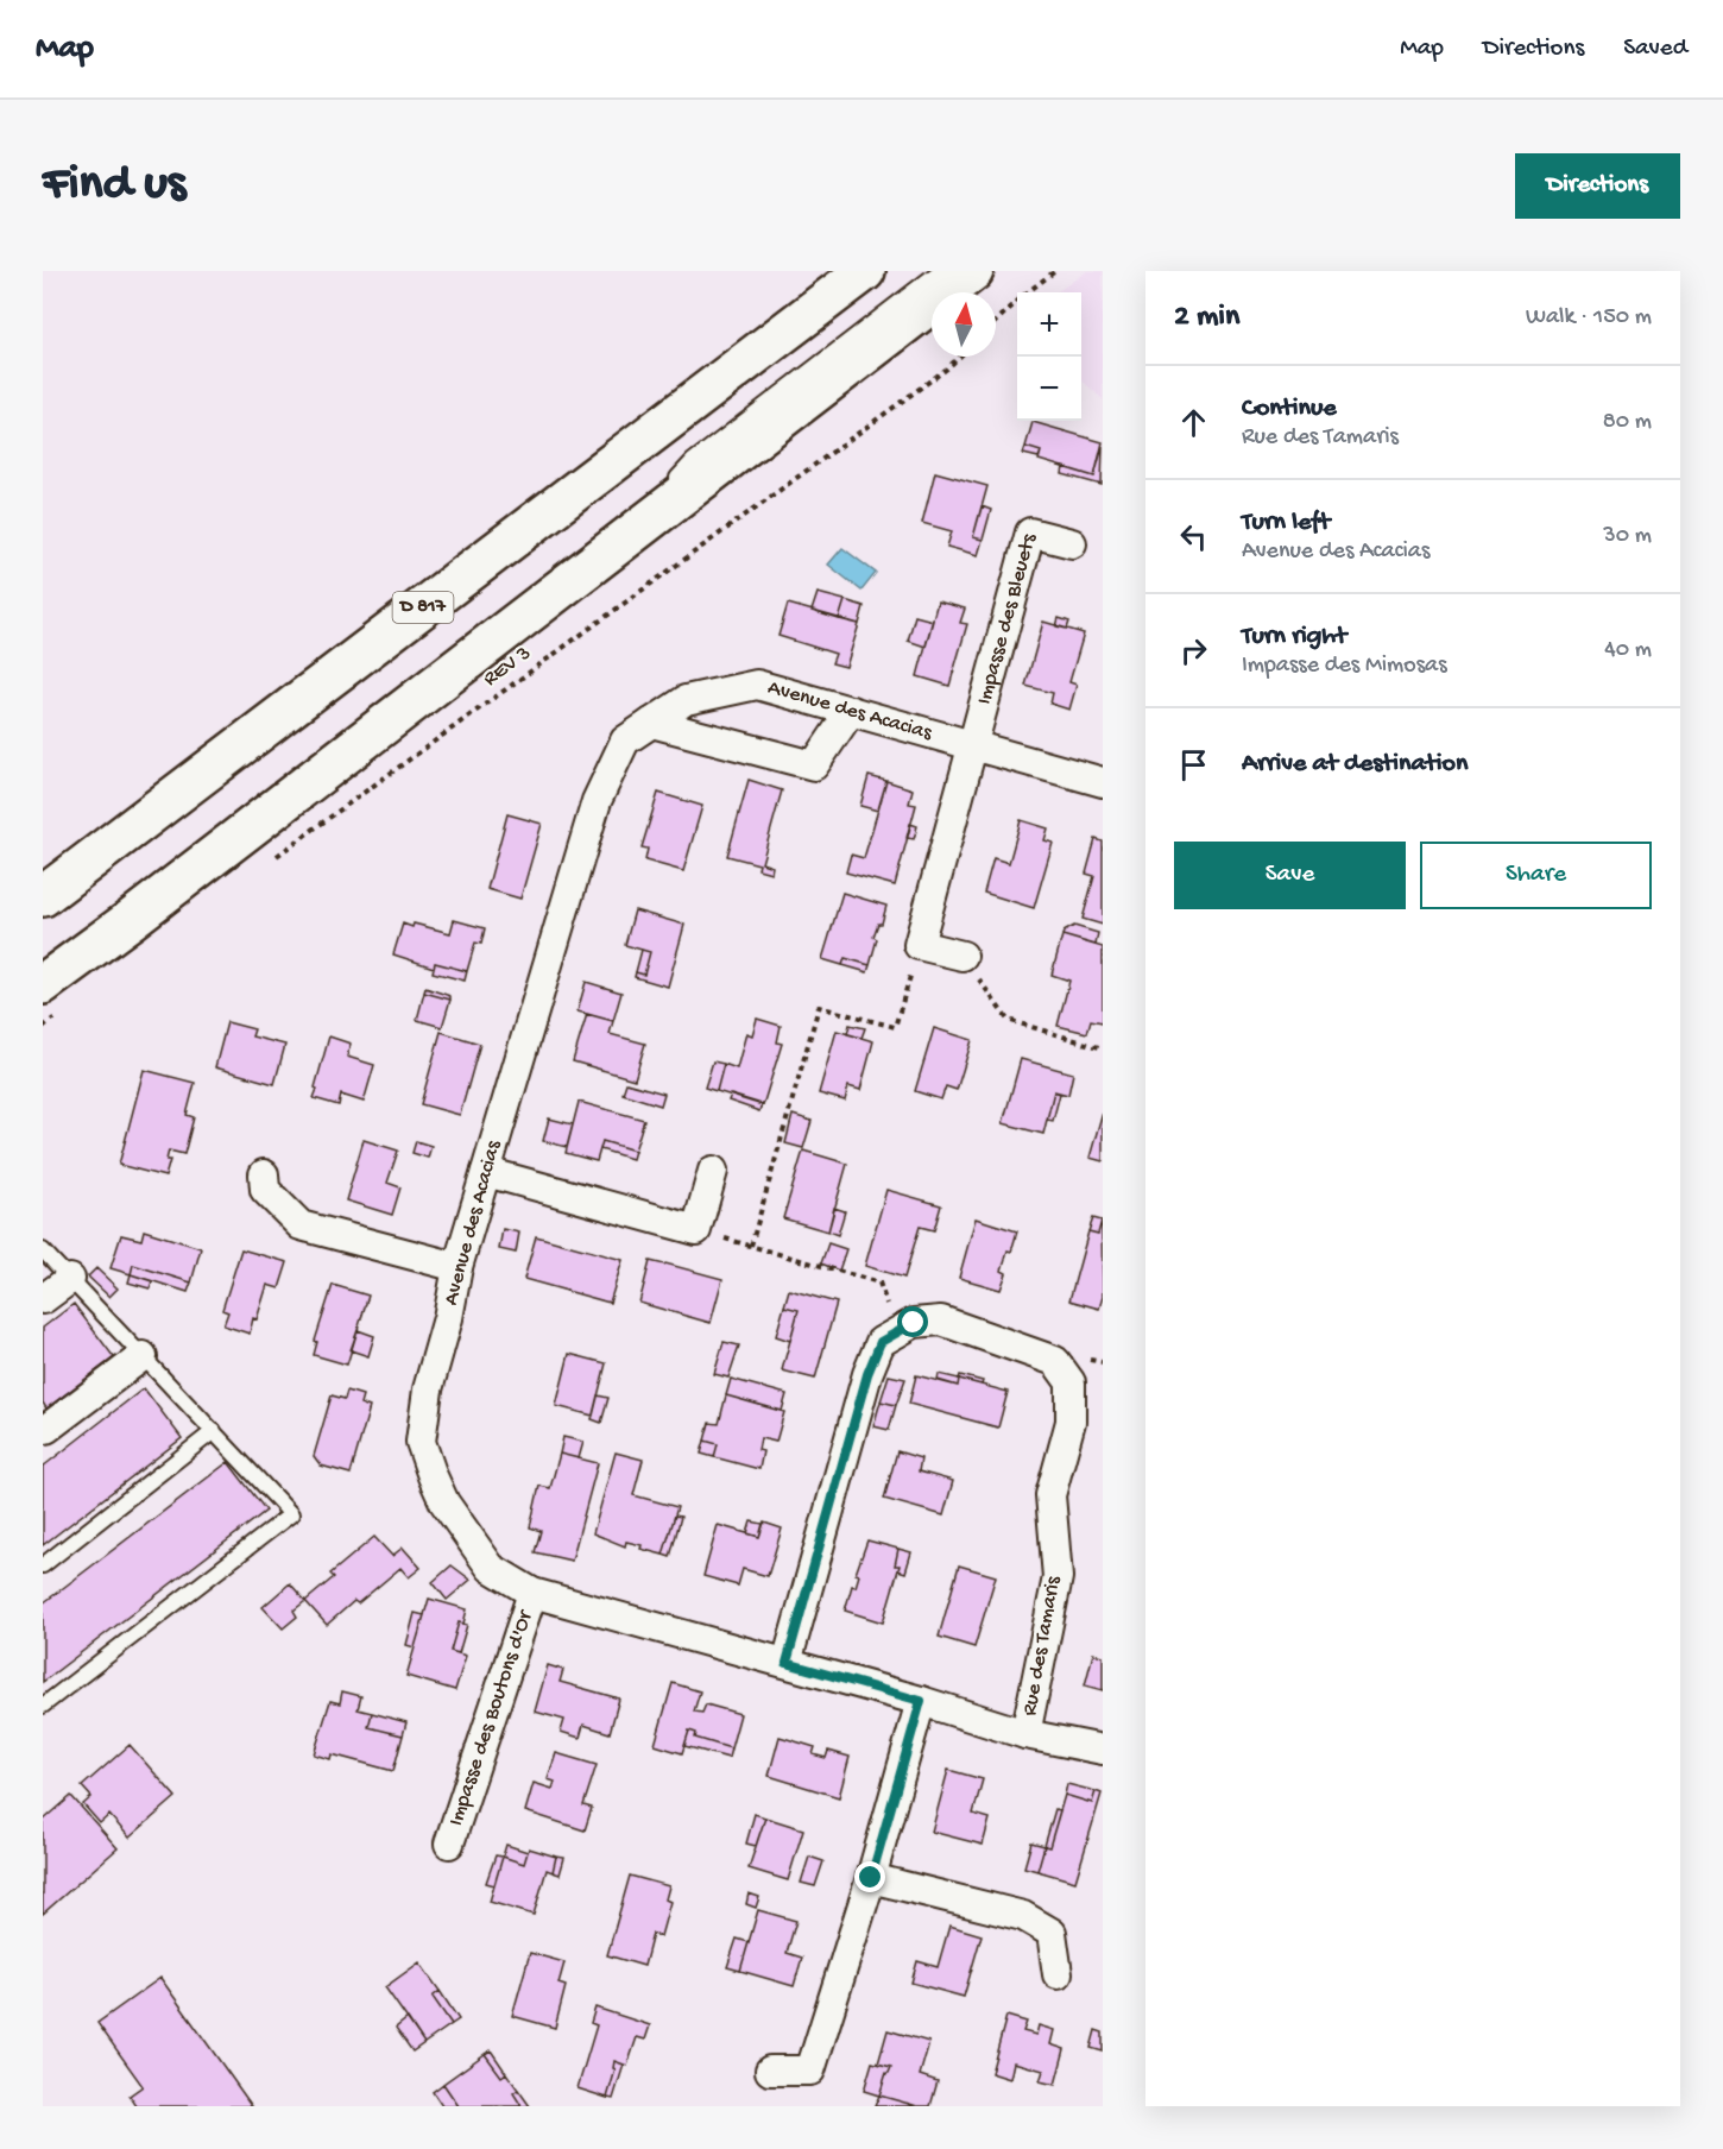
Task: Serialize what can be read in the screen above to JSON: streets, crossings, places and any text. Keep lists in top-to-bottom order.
{
  "streets": {
    "main road": ["D 817"],
    "street": [
      "Impasse des Bleuets",
      "Avenue des Acacias",
      "Rue des Tamaris",
      "Impasse des Boutons d'Or"
    ],
    "path": ["REV 3"]
  },
  "crossings": [
    ["Impasse des Bleuets", "Avenue des Acacias"],
    ["Avenue des Acacias", "Rue des Tamaris"],
    ["Avenue des Acacias", "Impasse des Boutons d'Or"]
  ],
  "north": "top",
  "page": {
    "header": "Map",
    "nav": ["Map", "Directions", "Saved"],
    "buttons": [
      "Directions",
      ["Save", "Share"]
    ],
    "title": "Find us",
    "heading": ["2 min", "Walk · 150 m"],
    "map_buttons": ["+", "−"],
    "list": [
      ["Continue", "Rue des Tamaris", "80 m"],
      ["Turn left", "Avenue des Acacias", "30 m"],
      ["Turn right", "Impasse des Mimosas", "40 m"],
      "Arrive at destination"
    ]
  }
}
